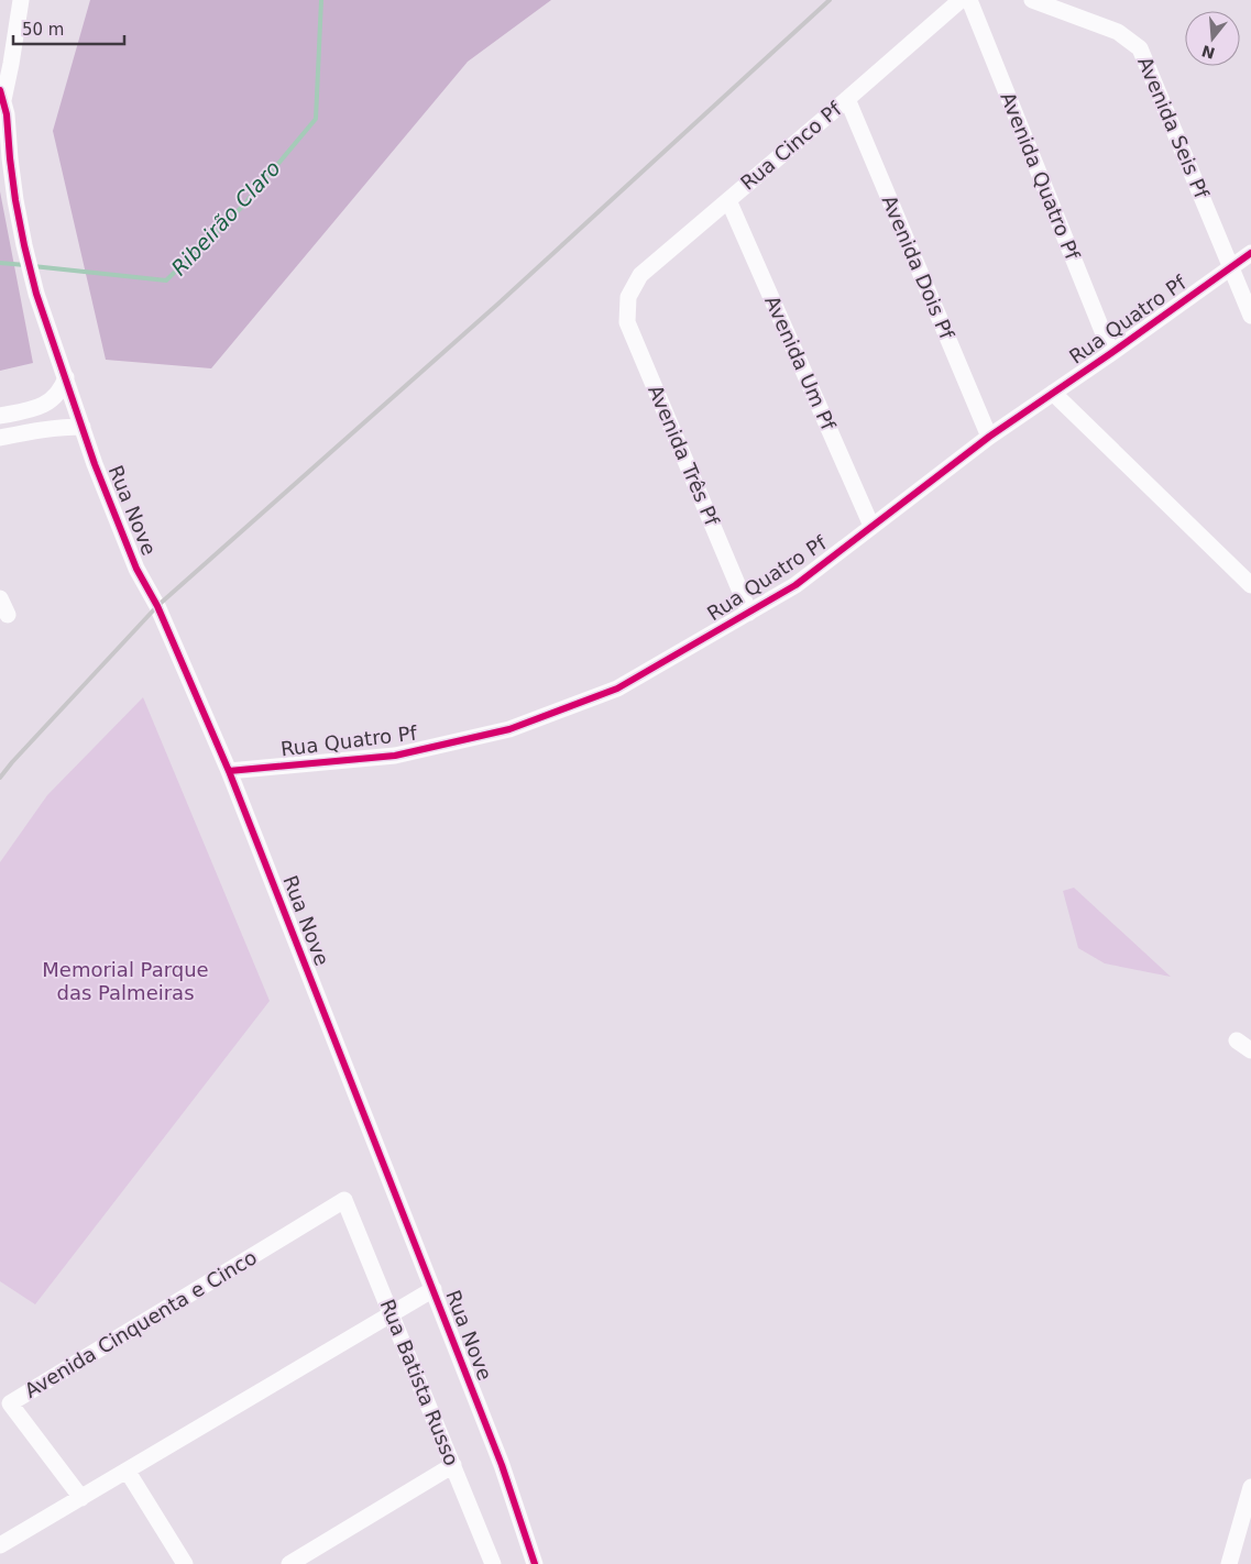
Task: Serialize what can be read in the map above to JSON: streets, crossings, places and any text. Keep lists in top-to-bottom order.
{
  "streets": {
    "street": [
      "Avenida Seis Pf",
      "Rua Cinco Pf",
      "Avenida Quatro Pf",
      "Avenida Dois Pf",
      "Rua Quatro Pf",
      "Avenida Um Pf",
      "Avenida Três Pf",
      "Rua Nove",
      "Avenida Cinquenta e Cinco",
      "Rua Batista Russo"
    ]
  },
  "crossings": [
    ["Avenida Seis Pf", "Rua Quatro Pf"],
    ["Rua Cinco Pf", "Avenida Dois Pf"],
    ["Rua Cinco Pf", "Avenida Um Pf"],
    ["Rua Cinco Pf", "Avenida Três Pf"],
    ["Avenida Quatro Pf", "Rua Quatro Pf"],
    ["Avenida Dois Pf", "Rua Quatro Pf"],
    ["Rua Quatro Pf", "Avenida Um Pf"],
    ["Rua Quatro Pf", "Avenida Três Pf"],
    ["Rua Quatro Pf", "Rua Nove"],
    ["Avenida Cinquenta e Cinco", "Rua Batista Russo"]
  ],
  "water": ["Ribeirão Claro"],
  "parks": ["Memorial Parque das Palmeiras"],
  "scale_bar": "50 m",
  "north": "bottom"
}
